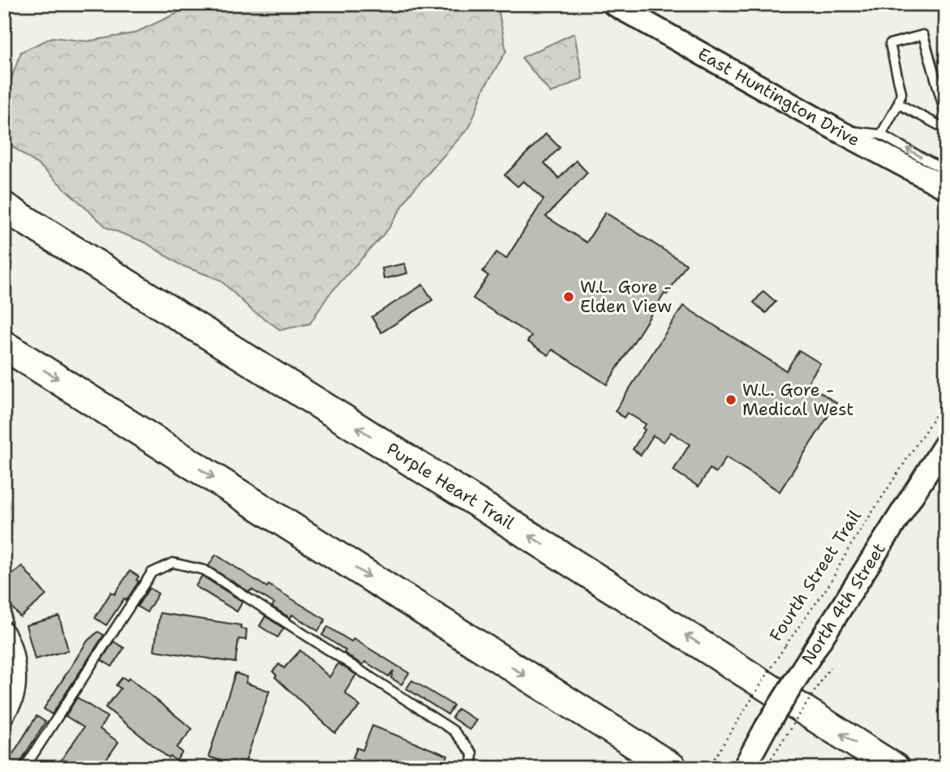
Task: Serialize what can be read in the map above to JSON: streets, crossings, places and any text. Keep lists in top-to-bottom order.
{
  "streets": {
    "highway": ["Purple Heart Trail"],
    "street": ["East Huntington Drive", "North 4th Street"],
    "path": ["Fourth Street Trail"]
  },
  "places": ["W.L. Gore - Elden View", "W.L. Gore - Medical West"]
}
